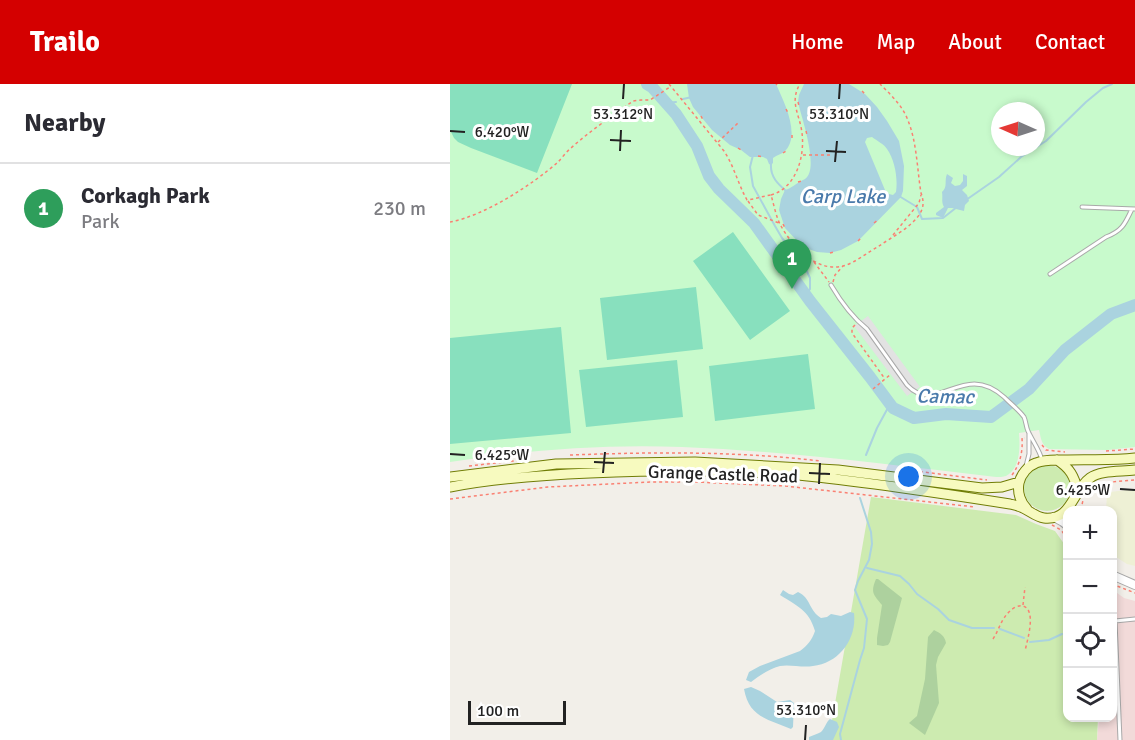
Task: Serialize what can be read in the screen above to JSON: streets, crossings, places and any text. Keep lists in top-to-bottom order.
{
  "streets": {
    "main road": ["Grange Castle Road"]
  },
  "water": ["Carp Lake", "Camac"],
  "scale_bar": "100 m",
  "north": "left",
  "page": {
    "header": "Trailo",
    "nav": [
      "Home",
      "Map",
      "About",
      "Contact"
    ],
    "heading": "Nearby",
    "list": [
      {
        "mark": "1",
        "name": "Corkagh Park",
        "note": "Park",
        "value": "230 m"
      }
    ],
    "pins": "1",
    "map_buttons": ["+", "−"],
    "scale": "100 m"
  },
  "coordinates": [
    "53.312°N",
    "53.310°N",
    "6.420°W",
    "6.425°W"
  ]
}
